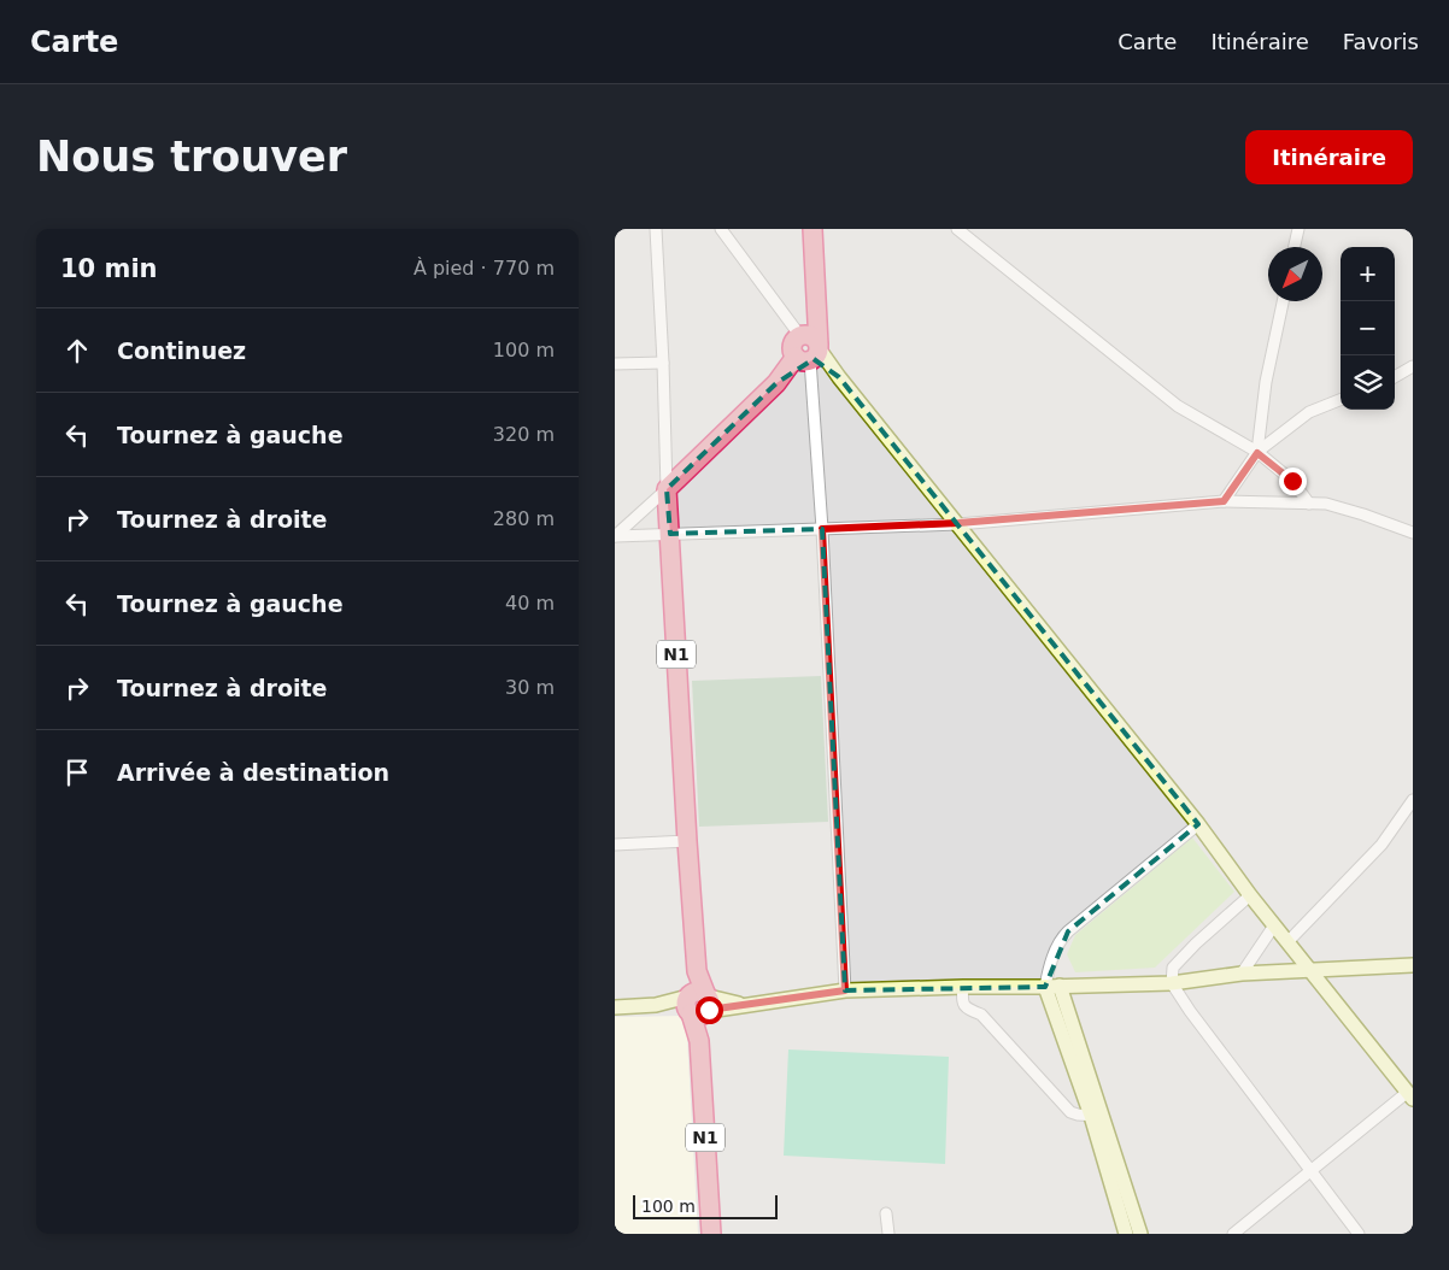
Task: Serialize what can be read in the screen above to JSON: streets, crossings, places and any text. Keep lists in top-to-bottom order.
{
  "streets": {
    "highway": ["N1"]
  },
  "scale_bar": "100 m",
  "north": "bottom left",
  "page": {
    "header": "Carte",
    "nav": ["Carte", "Itinéraire", "Favoris"],
    "buttons": "Itinéraire",
    "title": "Nous trouver",
    "heading": ["10 min", "À pied · 770 m"],
    "map_buttons": ["+", "−"],
    "list": [
      ["Continuez", "100 m"],
      ["Tournez à gauche", "320 m"],
      ["Tournez à droite", "280 m"],
      ["Tournez à gauche", "40 m"],
      ["Tournez à droite", "30 m"],
      "Arrivée à destination"
    ],
    "scale": "100 m"
  }
}
